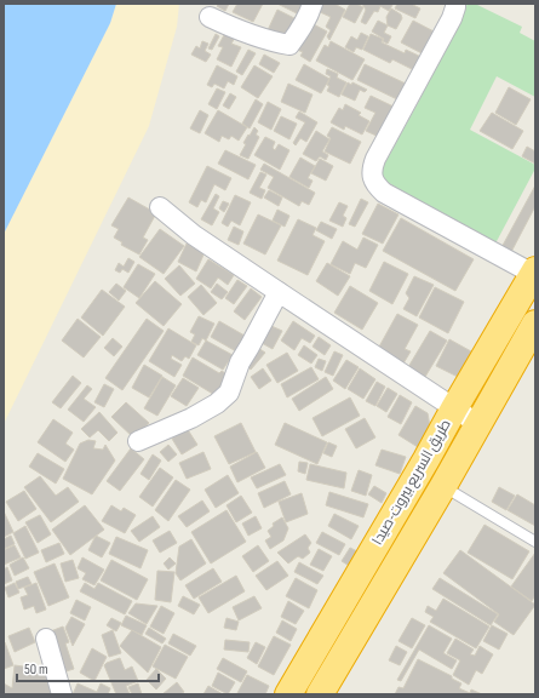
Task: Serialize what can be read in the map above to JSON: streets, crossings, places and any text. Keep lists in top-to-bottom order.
{
  "streets": {
    "highway": ["طريق السريع بيروت-صيدا"]
  },
  "scale_bar": "50 m"
}
